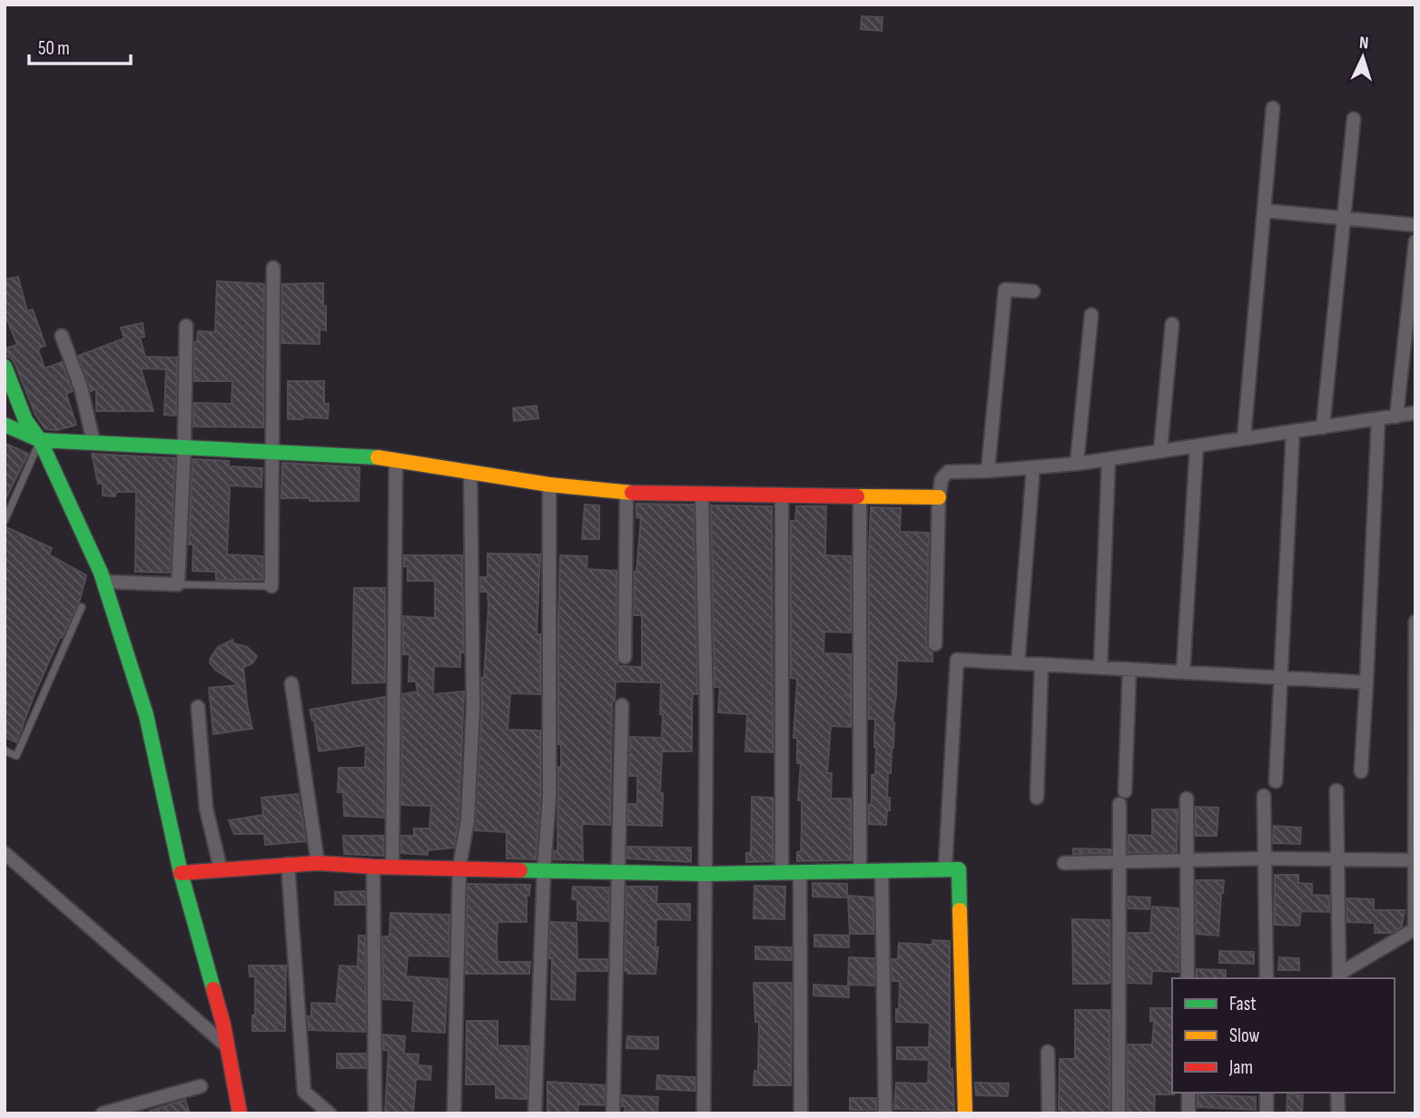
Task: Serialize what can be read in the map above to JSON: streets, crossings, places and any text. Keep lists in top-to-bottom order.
{
  "legend": ["Fast", "Slow", "Jam"],
  "scale_bar": "50 m",
  "north": "top"
}
